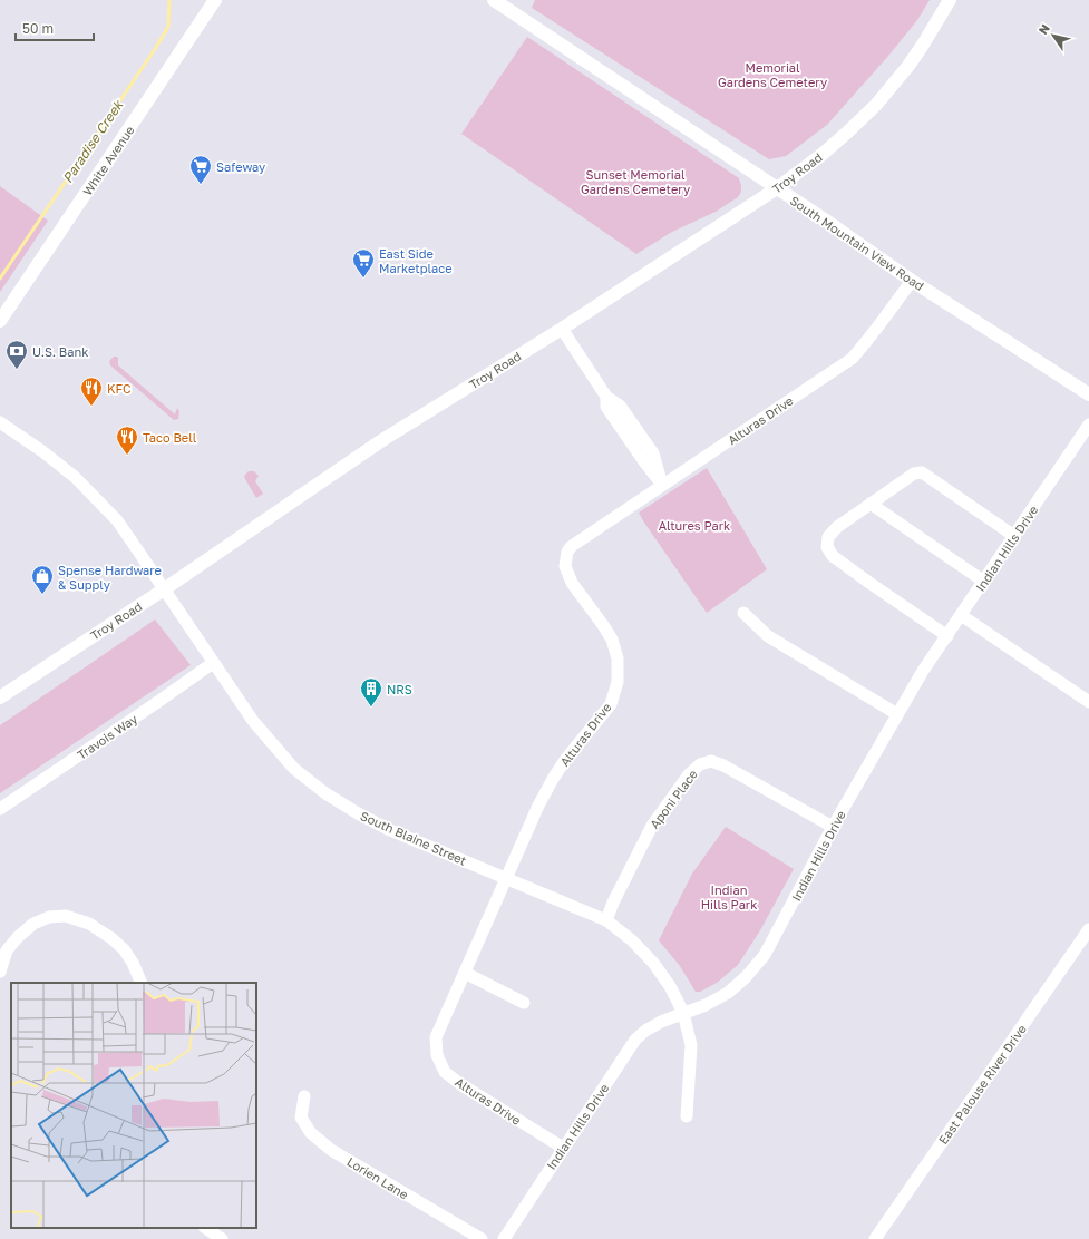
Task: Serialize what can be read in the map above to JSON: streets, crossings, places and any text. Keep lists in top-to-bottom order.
{
  "streets": {
    "main road": ["White Avenue", "Troy Road", "South Mountain View Road"],
    "street": [
      "Alturas Drive",
      "Indian Hills Drive",
      "Travois Way",
      "Aponi Place",
      "South Blaine Street",
      "East Palouse River Drive",
      "Lorien Lane"
    ]
  },
  "crossings": [
    ["Troy Road", "South Mountain View Road"],
    ["Troy Road", "South Blaine Street"],
    ["South Mountain View Road", "Alturas Drive"],
    ["Alturas Drive", "Indian Hills Drive"],
    ["Alturas Drive", "South Blaine Street"],
    ["Indian Hills Drive", "Aponi Place"],
    ["Indian Hills Drive", "South Blaine Street"],
    ["Travois Way", "South Blaine Street"],
    ["Aponi Place", "South Blaine Street"]
  ],
  "water": ["Paradise Creek"],
  "parks": [
    "Memorial Gardens Cemetery",
    "Sunset Memorial Gardens Cemetery",
    "Altures Park",
    "Indian Hills Park"
  ],
  "places": {
    "supermarket": ["Safeway", "East Side Marketplace"],
    "bank": ["U.S. Bank"],
    "restaurant": ["KFC", "Taco Bell"],
    "shop": ["Spense Hardware & Supply"],
    "building": ["NRS"]
  },
  "scale_bar": "50 m",
  "north": "top left"
}
